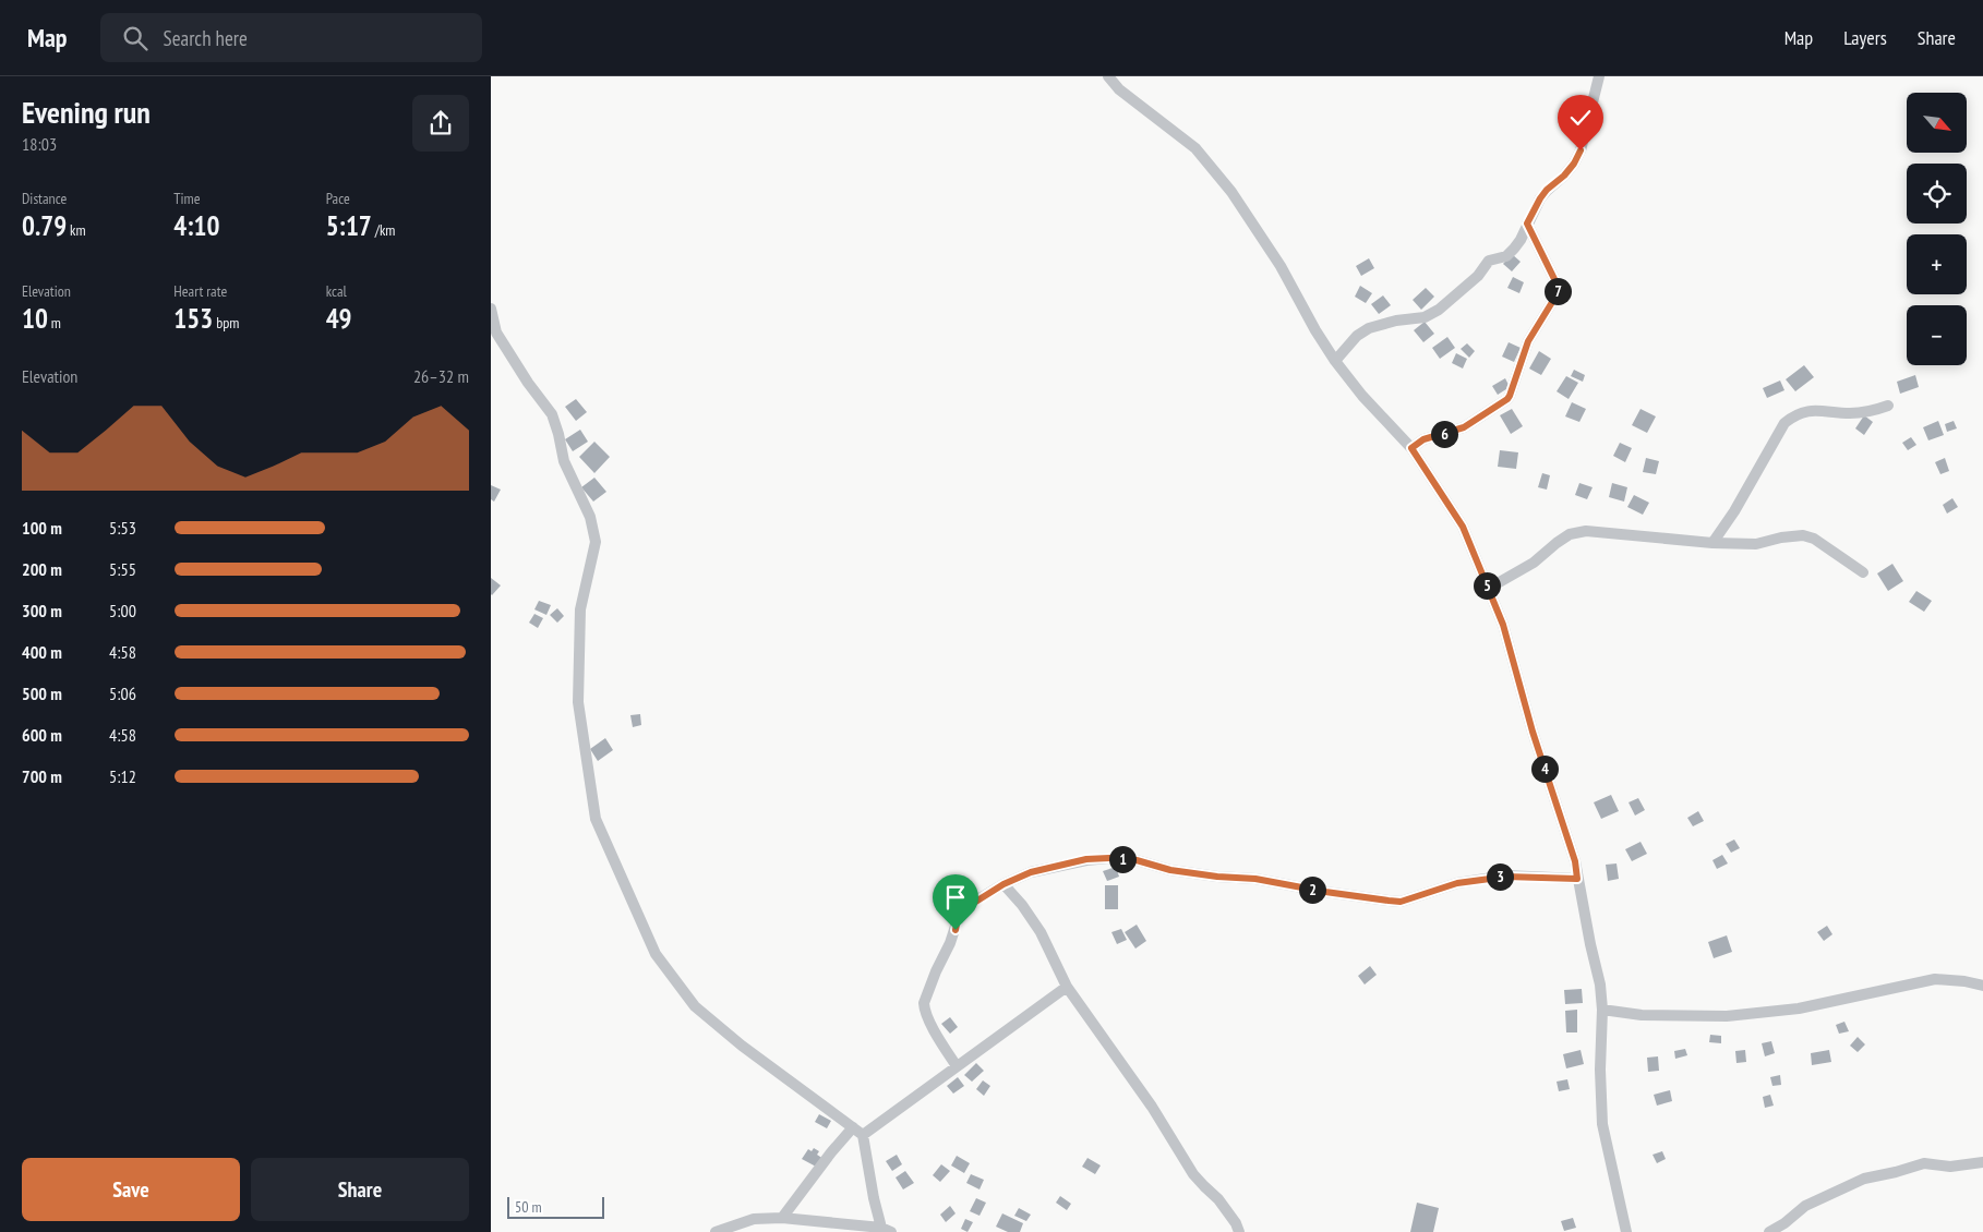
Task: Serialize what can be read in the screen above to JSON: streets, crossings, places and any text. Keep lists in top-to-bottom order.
{
  "scale_bar": "50 m",
  "north": "bottom right",
  "page": {
    "header": "Map",
    "search": "Search here",
    "nav": ["Map", "Layers", "Share"],
    "heading": ["Evening run", "18:03"],
    "map_buttons": ["+", "−"],
    "stats": [
      ["Distance", "0.79 km"],
      ["Time", "4:10"],
      ["Pace", "5:17 /km"],
      ["Elevation", "10 m"],
      ["Heart rate", "153 bpm"],
      ["kcal", "49"]
    ],
    "pins": [
      "7",
      "6",
      "5",
      "4",
      "1",
      "3",
      "2"
    ],
    "chart": ["Elevation", "26–32 m"],
    "list": [
      {
        "name": "100 m",
        "note": "5:53"
      },
      {
        "name": "200 m",
        "note": "5:55"
      },
      {
        "name": "300 m",
        "note": "5:00"
      },
      {
        "name": "400 m",
        "note": "4:58"
      },
      {
        "name": "500 m",
        "note": "5:06"
      },
      {
        "name": "600 m",
        "note": "4:58"
      },
      {
        "name": "700 m",
        "note": "5:12"
      }
    ],
    "buttons": ["Save", "Share"],
    "scale": "50 m"
  }
}
